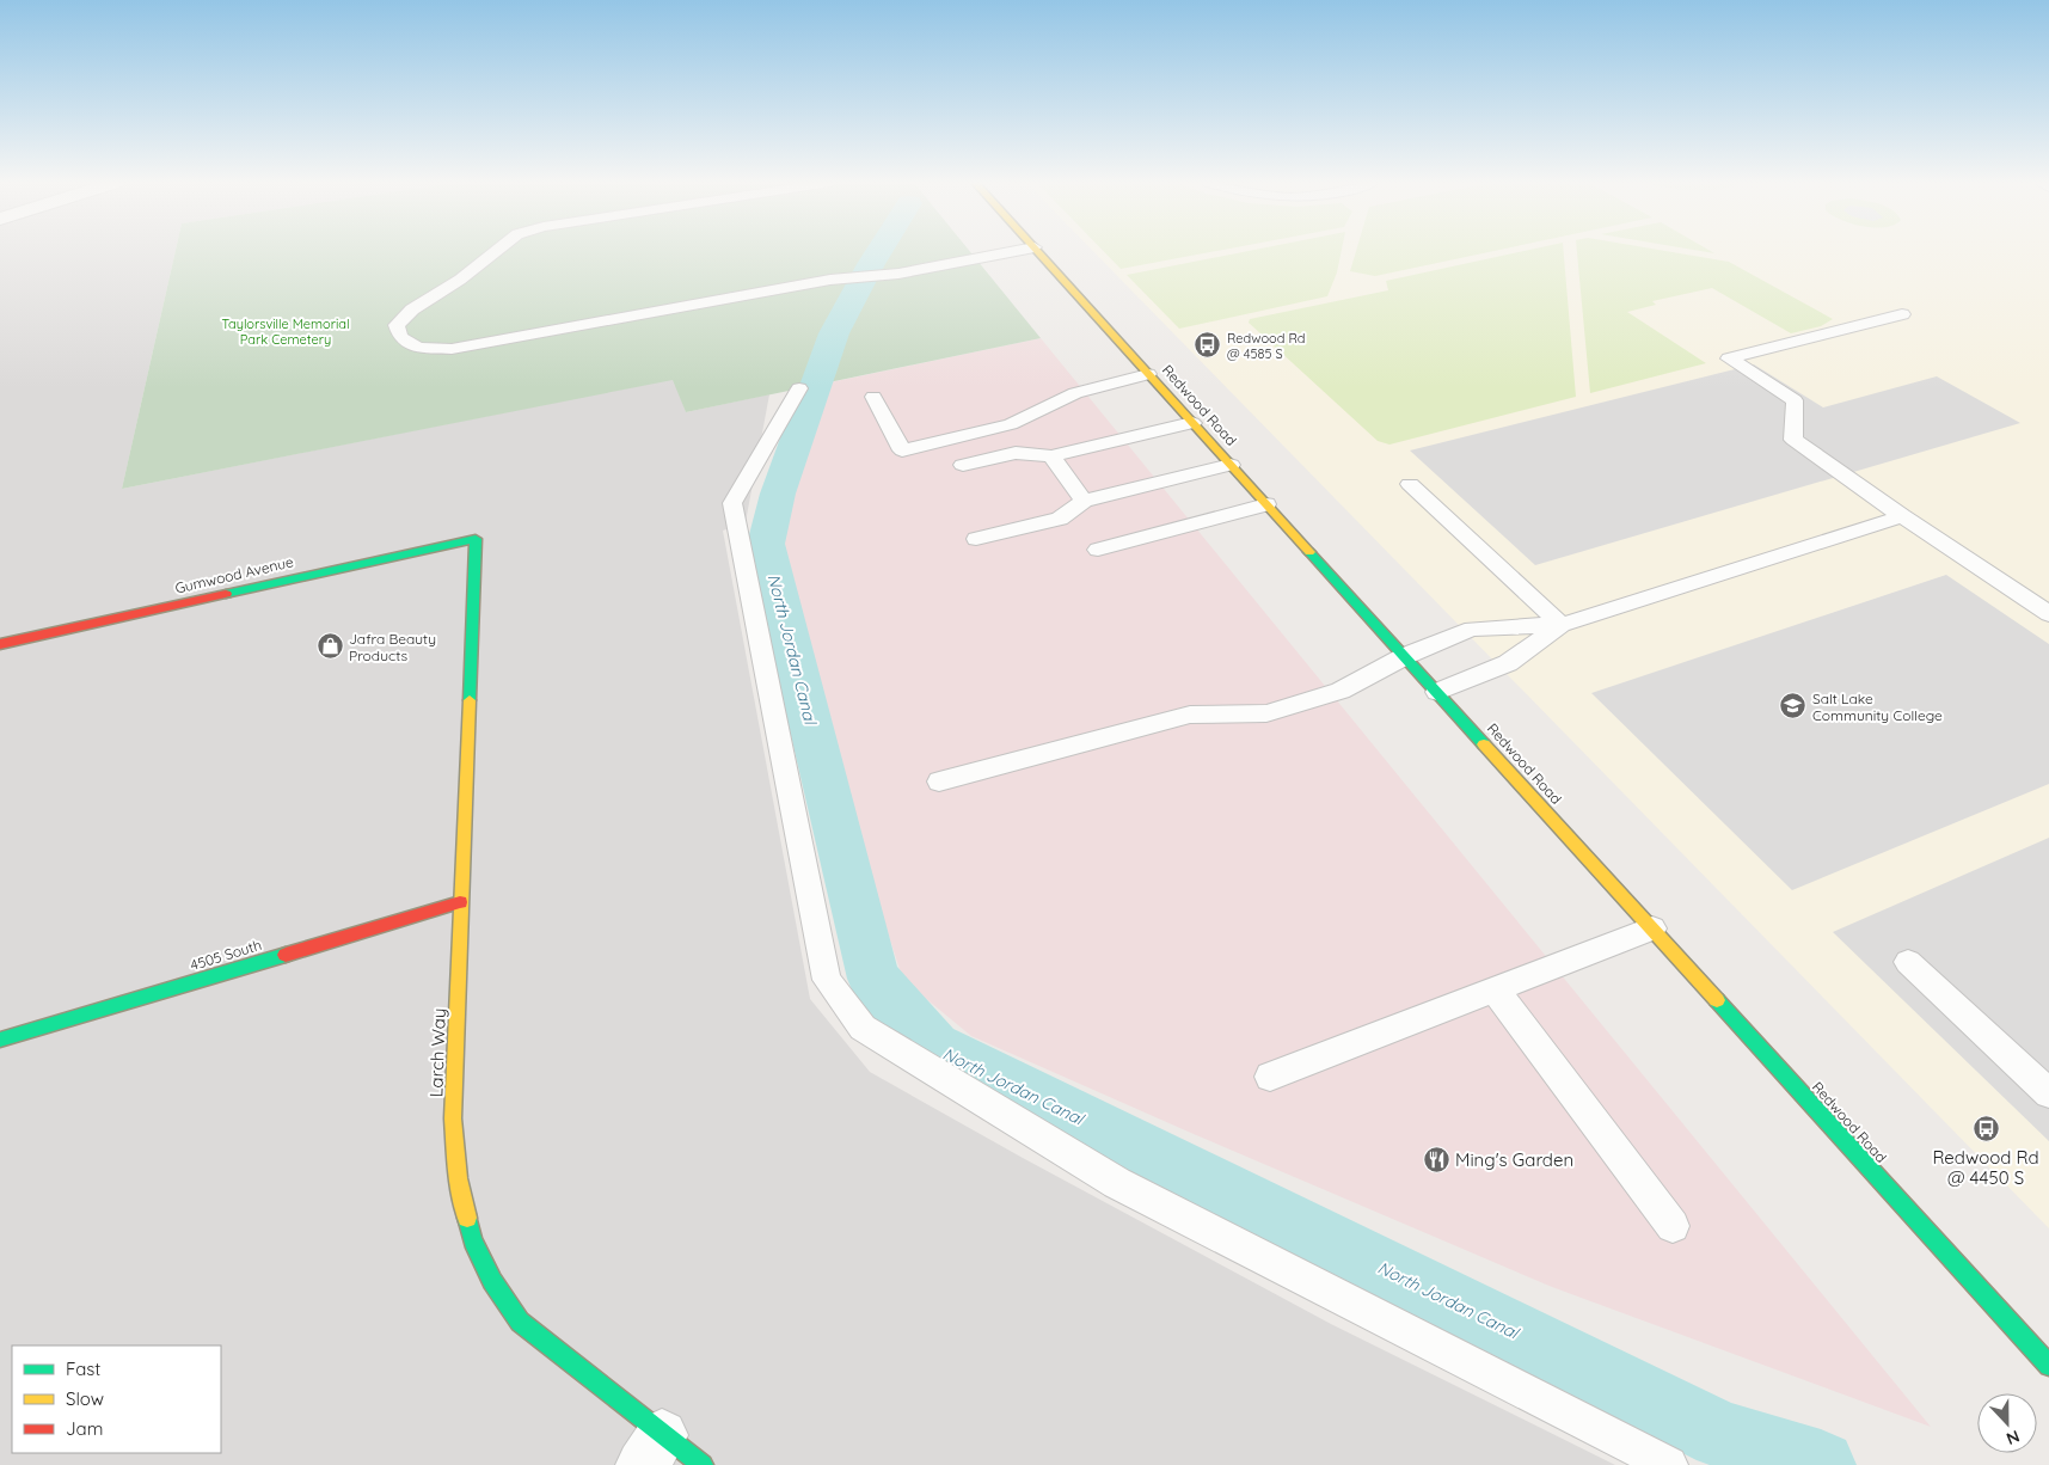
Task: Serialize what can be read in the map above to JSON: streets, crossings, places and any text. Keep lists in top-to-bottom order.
{
  "streets": {
    "main road": [
      "Redwood Road",
      "Gumwood Avenue",
      "4505 South",
      "Larch Way"
    ]
  },
  "crossings": [
    ["Gumwood Avenue", "Larch Way"],
    ["4505 South", "Larch Way"]
  ],
  "water": ["North Jordan Canal"],
  "parks": ["Taylorsville Memorial Park Cemetery"],
  "places": {
    "bus stop": ["Redwood Rd @ 4585 S", "Redwood Rd @ 4450 S"],
    "shop": ["Jafra Beauty Products"],
    "school or university": ["Salt Lake Community College"],
    "restaurant": ["Ming's Garden"]
  },
  "legend": ["Fast", "Slow", "Jam"],
  "north": "bottom"
}
